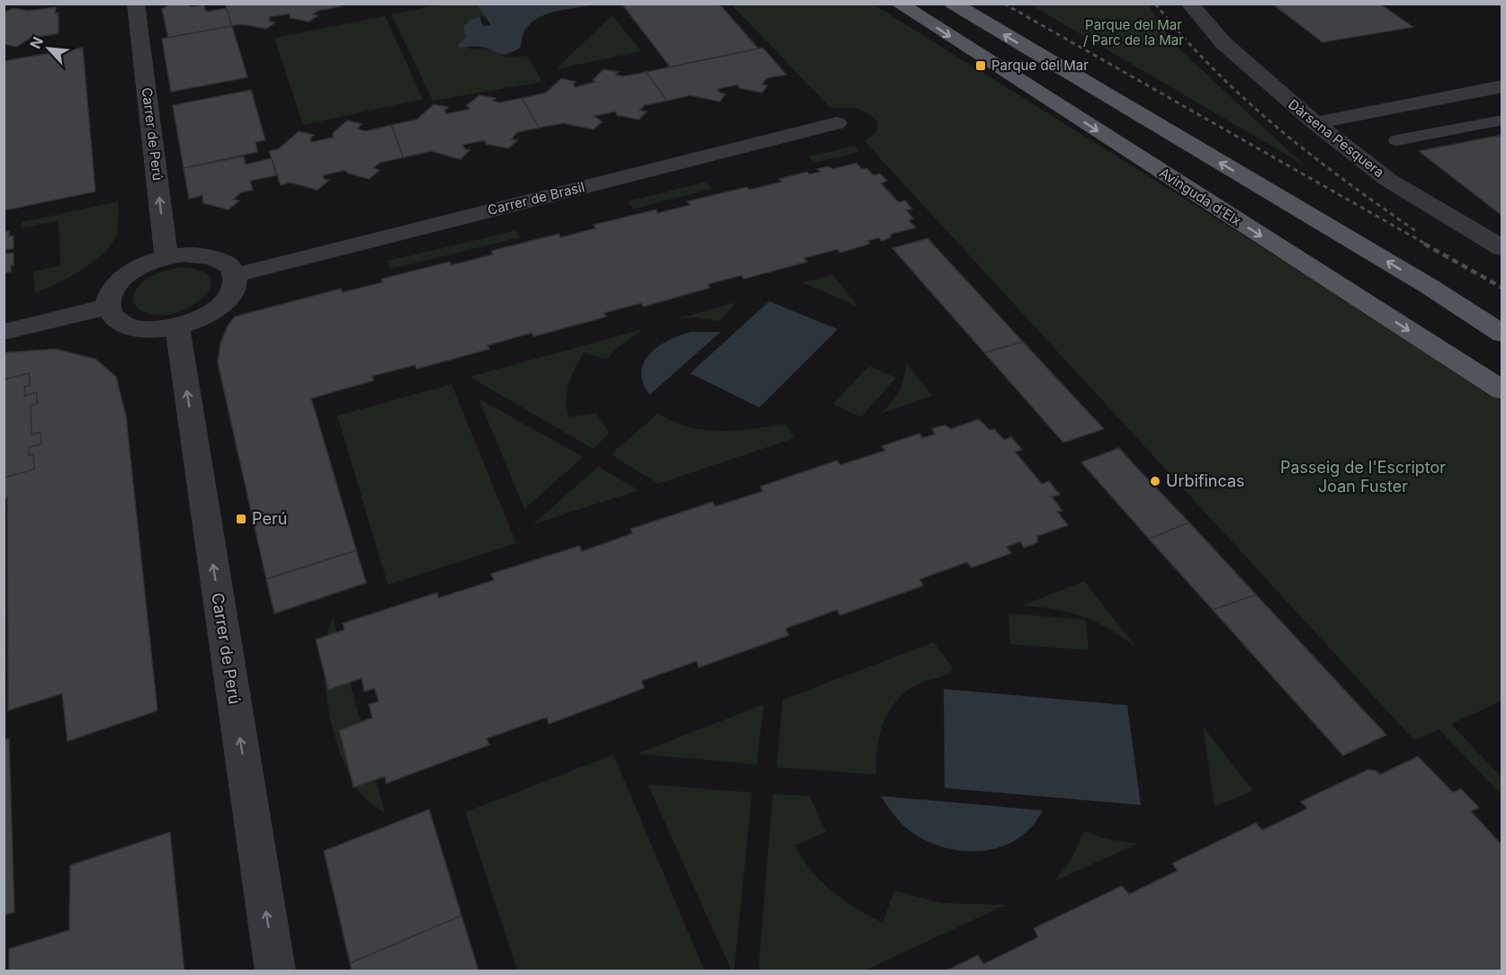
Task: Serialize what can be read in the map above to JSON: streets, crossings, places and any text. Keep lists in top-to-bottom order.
{
  "streets": {
    "main road": ["Avinguda d'Elx"],
    "street": ["Carrer de Perú", "Dàrsena Pesquera", "Carrer de Brasil"]
  },
  "one_way": ["Carrer de Perú"],
  "parks": ["Parque del Mar / Parc de la Mar", "Passeig de l'Escriptor Joan Fuster"],
  "places": {
    "transit": ["Parque del Mar", "Perú"],
    "other": ["Urbifincas"]
  },
  "north": "top left"
}
